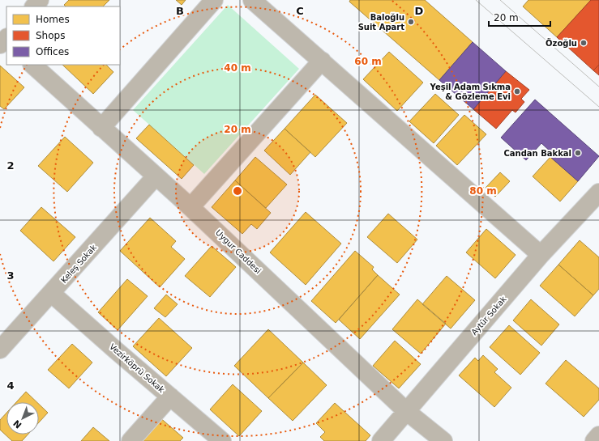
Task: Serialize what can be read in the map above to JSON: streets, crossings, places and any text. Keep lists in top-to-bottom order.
{
  "streets": {
    "street": [
      "Uygur Caddesi",
      "Keleş Sokak",
      "Aytür Sokak",
      "Vezirköprü Sokak"
    ]
  },
  "crossings": [
    ["Uygur Caddesi", "Keleş Sokak"],
    ["Uygur Caddesi", "Aytür Sokak"],
    ["Keleş Sokak", "Vezirköprü Sokak"]
  ],
  "places": [
    "Baloğlu Suit Apart",
    "Özoğlu",
    "Yeşil Adam Sıkma & Gözleme Evi",
    "Candan Bakkal"
  ],
  "legend": ["Homes", "Shops", "Offices"],
  "scale_bar": "20 m",
  "north": "bottom left",
  "grid": {
    "columns": ["B", "C", "D"],
    "rows": ["2", "3", "4"]
  },
  "rings": [
    "60 m",
    "40 m",
    "20 m",
    "80 m"
  ]
}
